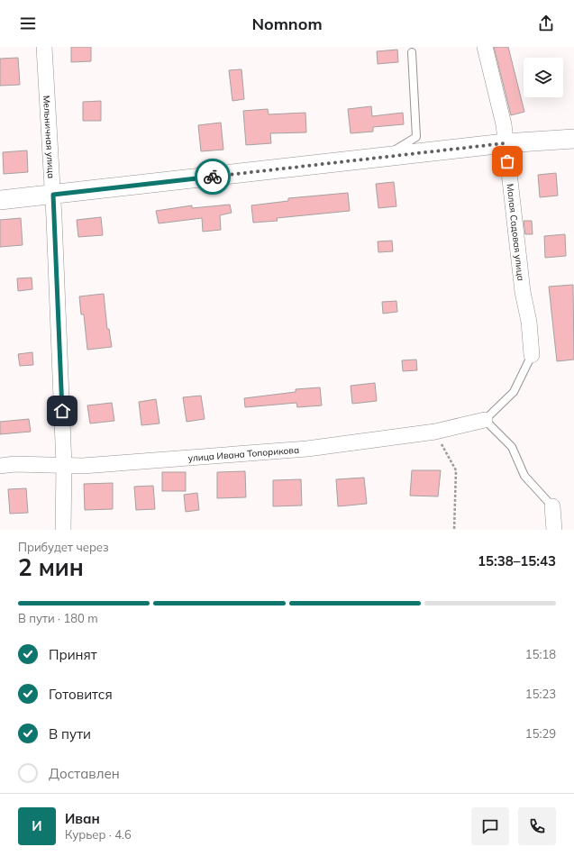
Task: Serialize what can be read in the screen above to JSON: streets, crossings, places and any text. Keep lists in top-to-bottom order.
{
  "streets": {
    "street": ["Мельничная улица", "Малая Садовая улица", "улица Ивана Топорикова"]
  },
  "crossings": [
    ["Мельничная улица", "улица Ивана Топорикова"]
  ],
  "page": {
    "header": "Nomnom",
    "heading": ["2 мин", "Прибудет через", "15:38–15:43"],
    "panel": ["Иван", "Курьер · 4.6"],
    "bar": "В пути · 180 m",
    "list": [
      ["Принят", "15:18"],
      ["Готовится", "15:23"],
      ["В пути", "15:29"],
      "Доставлен"
    ],
    "round": "И"
  }
}
